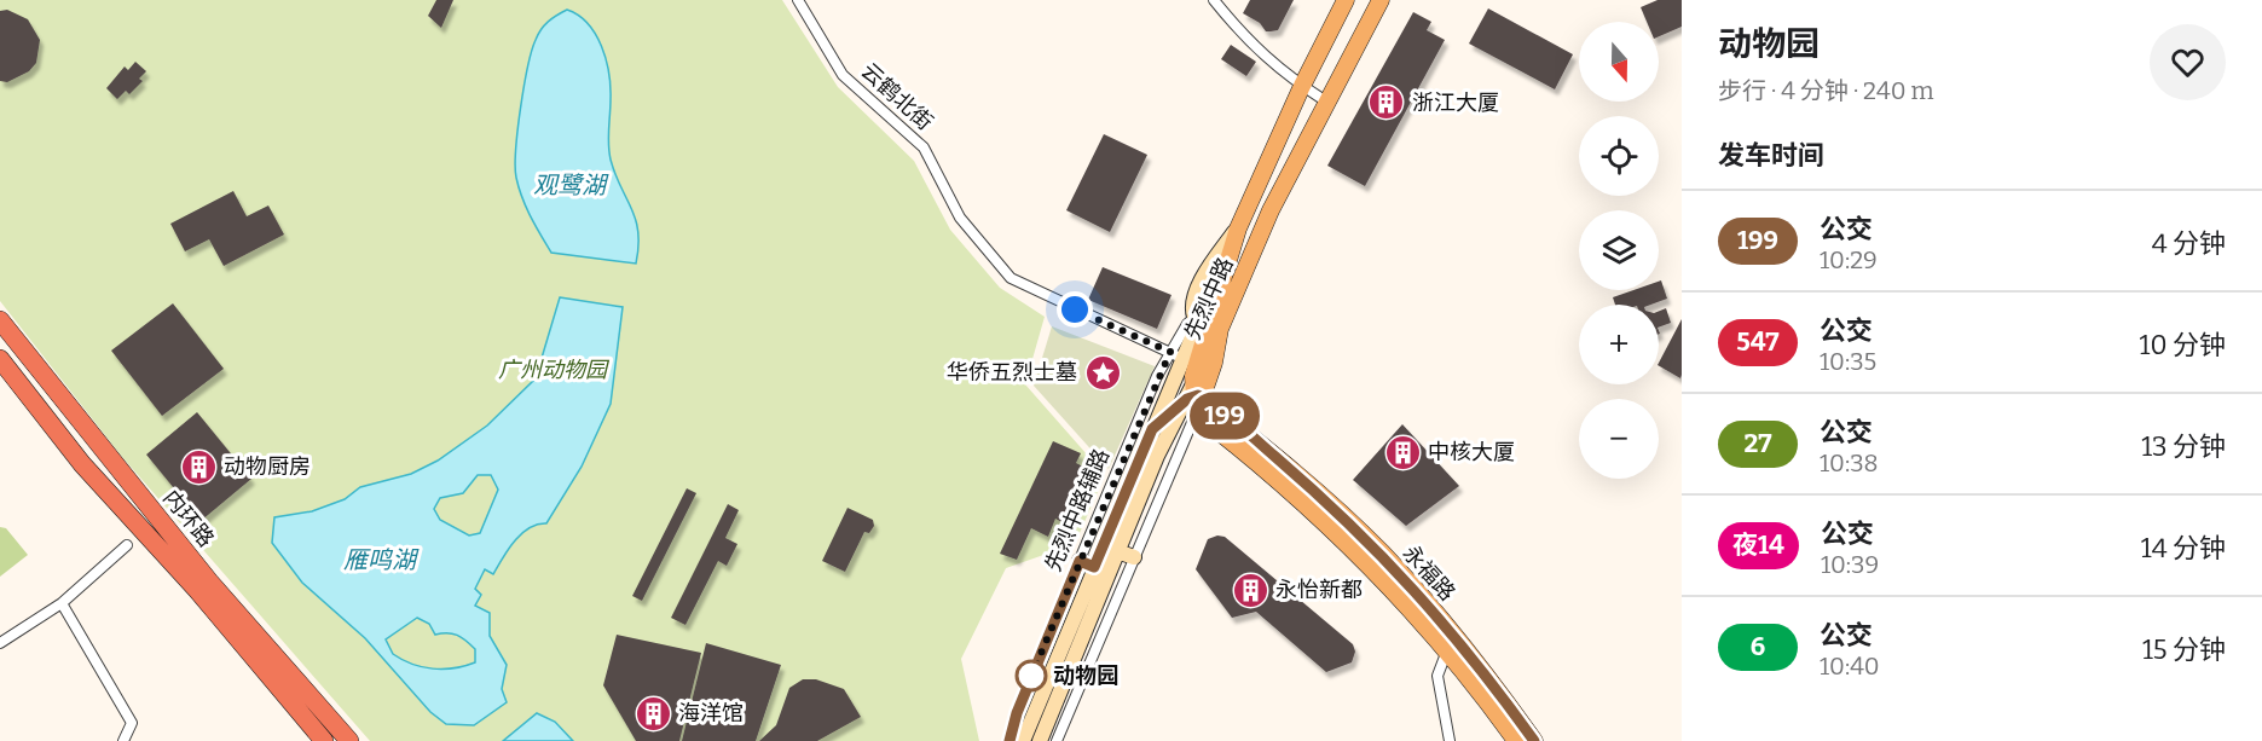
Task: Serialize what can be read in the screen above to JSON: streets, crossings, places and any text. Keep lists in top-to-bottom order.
{
  "streets": {
    "highway": ["内环路"],
    "main road": ["先烈中路", "永福路"],
    "street": ["云鹤北街", "先烈中路辅路"]
  },
  "crossings": [
    ["云鹤北街", "先烈中路"],
    ["云鹤北街", "先烈中路辅路"],
    ["先烈中路", "先烈中路辅路"]
  ],
  "water": ["观鹭湖", "雁鸣湖"],
  "parks": ["广州动物园"],
  "places": {
    "building": [
      "浙江大厦",
      "中核大厦",
      "动物厨房",
      "永怡新都",
      "海洋馆"
    ],
    "place": ["华侨五烈士墓"],
    "other": ["动物园"]
  },
  "lines": ["bus line 199"],
  "north": "bottom",
  "page": {
    "on_map": "199",
    "heading": [
      ["动物园", "步行 · 4 分钟 · 240 m"],
      "发车时间"
    ],
    "map_buttons": ["+", "−"],
    "list": [
      {
        "mark": "199",
        "name": "公交",
        "note": "10:29",
        "value": "4 分钟"
      },
      {
        "mark": "547",
        "name": "公交",
        "note": "10:35",
        "value": "10 分钟"
      },
      {
        "mark": "27",
        "name": "公交",
        "note": "10:38",
        "value": "13 分钟"
      },
      {
        "mark": "夜14",
        "name": "公交",
        "note": "10:39",
        "value": "14 分钟"
      },
      {
        "mark": "6",
        "name": "公交",
        "note": "10:40",
        "value": "15 分钟"
      }
    ]
  }
}
